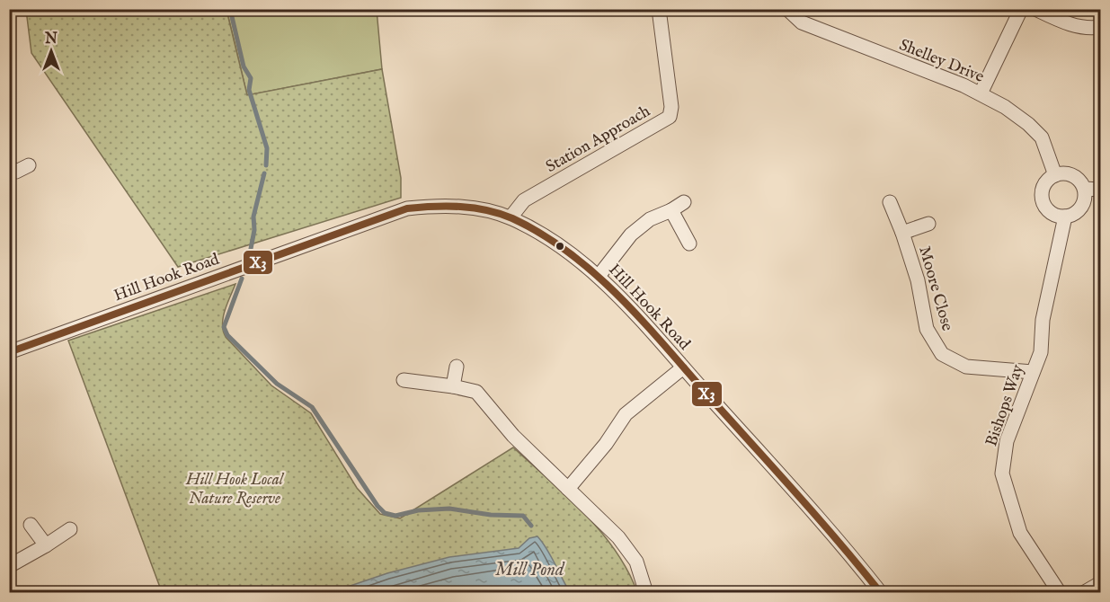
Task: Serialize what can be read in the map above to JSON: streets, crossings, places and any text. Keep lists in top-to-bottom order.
{
  "streets": {
    "street": [
      "Shelley Drive",
      "Station Approach",
      "Hill Hook Road",
      "Moore Close",
      "Bishops Way"
    ]
  },
  "crossings": [
    ["Shelley Drive", "Bishops Way"],
    ["Station Approach", "Hill Hook Road"],
    ["Moore Close", "Bishops Way"]
  ],
  "water": ["Mill Pond"],
  "parks": ["Hill Hook Local Nature Reserve"],
  "lines": ["transit line X3"],
  "north": "top"
}
